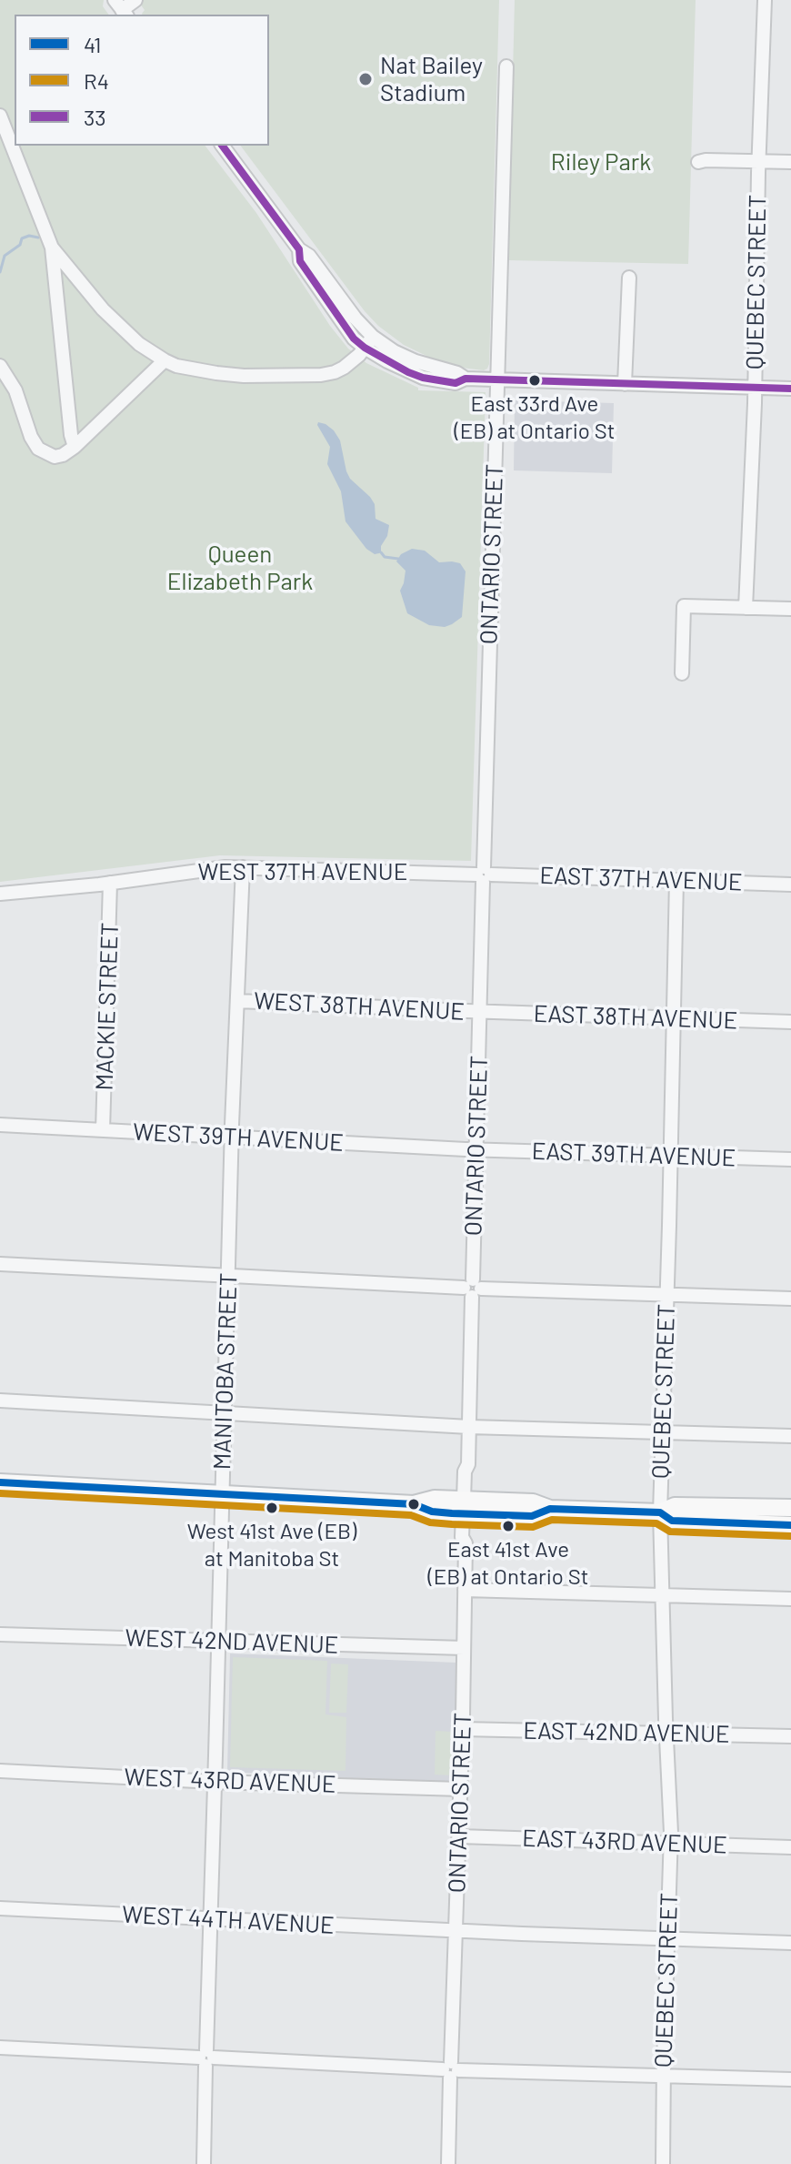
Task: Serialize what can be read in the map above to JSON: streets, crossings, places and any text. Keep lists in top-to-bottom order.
{
  "streets": {
    "street": [
      "QUEBEC STREET",
      "ONTARIO STREET",
      "WEST 37TH AVENUE",
      "EAST 37TH AVENUE",
      "MACKIE STREET",
      "WEST 38TH AVENUE",
      "EAST 38TH AVENUE",
      "WEST 39TH AVENUE",
      "EAST 39TH AVENUE",
      "MANITOBA STREET",
      "WEST 42ND AVENUE",
      "EAST 42ND AVENUE",
      "WEST 43RD AVENUE",
      "EAST 43RD AVENUE",
      "WEST 44TH AVENUE"
    ]
  },
  "crossings": [
    ["QUEBEC STREET", "EAST 37TH AVENUE"],
    ["QUEBEC STREET", "EAST 38TH AVENUE"],
    ["QUEBEC STREET", "EAST 39TH AVENUE"],
    ["QUEBEC STREET", "EAST 42ND AVENUE"],
    ["QUEBEC STREET", "EAST 43RD AVENUE"],
    ["QUEBEC STREET", "WEST 44TH AVENUE"],
    ["ONTARIO STREET", "WEST 37TH AVENUE"],
    ["ONTARIO STREET", "EAST 37TH AVENUE"],
    ["ONTARIO STREET", "WEST 38TH AVENUE"],
    ["ONTARIO STREET", "EAST 38TH AVENUE"],
    ["ONTARIO STREET", "WEST 39TH AVENUE"],
    ["ONTARIO STREET", "EAST 39TH AVENUE"],
    ["ONTARIO STREET", "WEST 42ND AVENUE"],
    ["ONTARIO STREET", "EAST 42ND AVENUE"],
    ["ONTARIO STREET", "WEST 43RD AVENUE"],
    ["ONTARIO STREET", "EAST 43RD AVENUE"],
    ["ONTARIO STREET", "WEST 44TH AVENUE"],
    ["WEST 37TH AVENUE", "EAST 37TH AVENUE"],
    ["WEST 37TH AVENUE", "MACKIE STREET"],
    ["WEST 37TH AVENUE", "MANITOBA STREET"],
    ["MACKIE STREET", "WEST 39TH AVENUE"],
    ["WEST 38TH AVENUE", "EAST 38TH AVENUE"],
    ["WEST 38TH AVENUE", "MANITOBA STREET"],
    ["WEST 39TH AVENUE", "EAST 39TH AVENUE"],
    ["WEST 39TH AVENUE", "MANITOBA STREET"],
    ["MANITOBA STREET", "WEST 42ND AVENUE"],
    ["MANITOBA STREET", "WEST 43RD AVENUE"],
    ["MANITOBA STREET", "WEST 44TH AVENUE"]
  ],
  "parks": ["Riley Park", "Queen Elizabeth Park"],
  "places": [
    "Nat Bailey Stadium",
    "East 33rd Ave (EB) at Ontario St",
    "West 41st Ave (EB) at Manitoba St",
    "East 41st Ave (EB) at Ontario St"
  ],
  "lines": ["transit line 33", "transit line 41", "transit line R4"],
  "legend": ["41", "R4", "33"]
}
